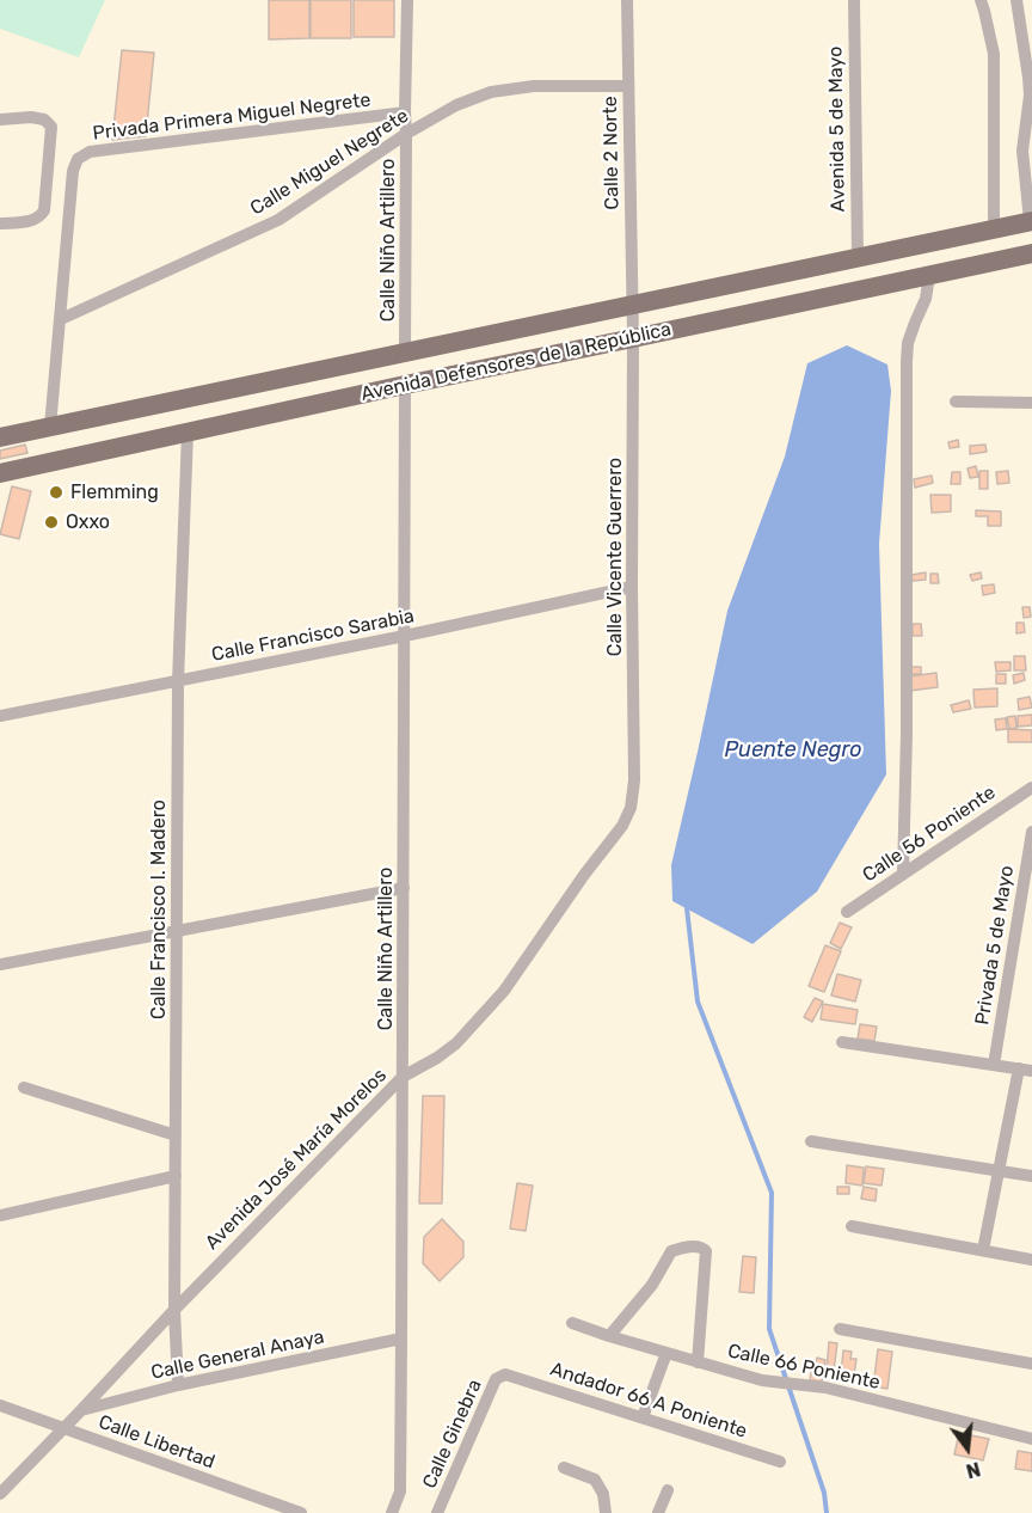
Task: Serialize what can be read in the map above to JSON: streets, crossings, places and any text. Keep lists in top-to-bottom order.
{
  "streets": {
    "main road": ["Avenida Defensores de la República"],
    "street": [
      "Privada Primera Miguel Negrete",
      "Avenida 5 de Mayo",
      "Calle 2 Norte",
      "Calle Miguel Negrete",
      "Calle Niño Artillero",
      "Calle Vicente Guerrero",
      "Calle Francisco Sarabia",
      "Calle 56 Poniente",
      "Calle Francisco I. Madero",
      "Privada 5 de Mayo",
      "Avenida José María Morelos",
      "Calle General Anaya",
      "Calle 66 Poniente",
      "Andador 66 A Poniente",
      "Calle Ginebra",
      "Calle Libertad"
    ]
  },
  "crossings": [
    ["Privada Primera Miguel Negrete", "Calle Miguel Negrete"],
    ["Privada Primera Miguel Negrete", "Calle Niño Artillero"],
    ["Avenida 5 de Mayo", "Avenida Defensores de la República"],
    ["Calle 2 Norte", "Calle Miguel Negrete"],
    ["Calle 2 Norte", "Avenida Defensores de la República"],
    ["Calle 2 Norte", "Calle Vicente Guerrero"],
    ["Calle Miguel Negrete", "Calle Niño Artillero"],
    ["Calle Niño Artillero", "Avenida Defensores de la República"],
    ["Calle Niño Artillero", "Calle Francisco Sarabia"],
    ["Calle Niño Artillero", "Avenida José María Morelos"],
    ["Calle Niño Artillero", "Calle General Anaya"],
    ["Avenida Defensores de la República", "Calle Vicente Guerrero"],
    ["Avenida Defensores de la República", "Calle Francisco I. Madero"],
    ["Calle Vicente Guerrero", "Calle Francisco Sarabia"],
    ["Calle Vicente Guerrero", "Avenida José María Morelos"],
    ["Calle Francisco Sarabia", "Calle Francisco I. Madero"],
    ["Calle Francisco I. Madero", "Avenida José María Morelos"],
    ["Calle Francisco I. Madero", "Calle General Anaya"],
    ["Avenida José María Morelos", "Calle General Anaya"],
    ["Avenida José María Morelos", "Calle Libertad"],
    ["Andador 66 A Poniente", "Calle Ginebra"]
  ],
  "water": ["Puente Negro"],
  "places": ["Flemming", "Oxxo"],
  "north": "bottom"
}
